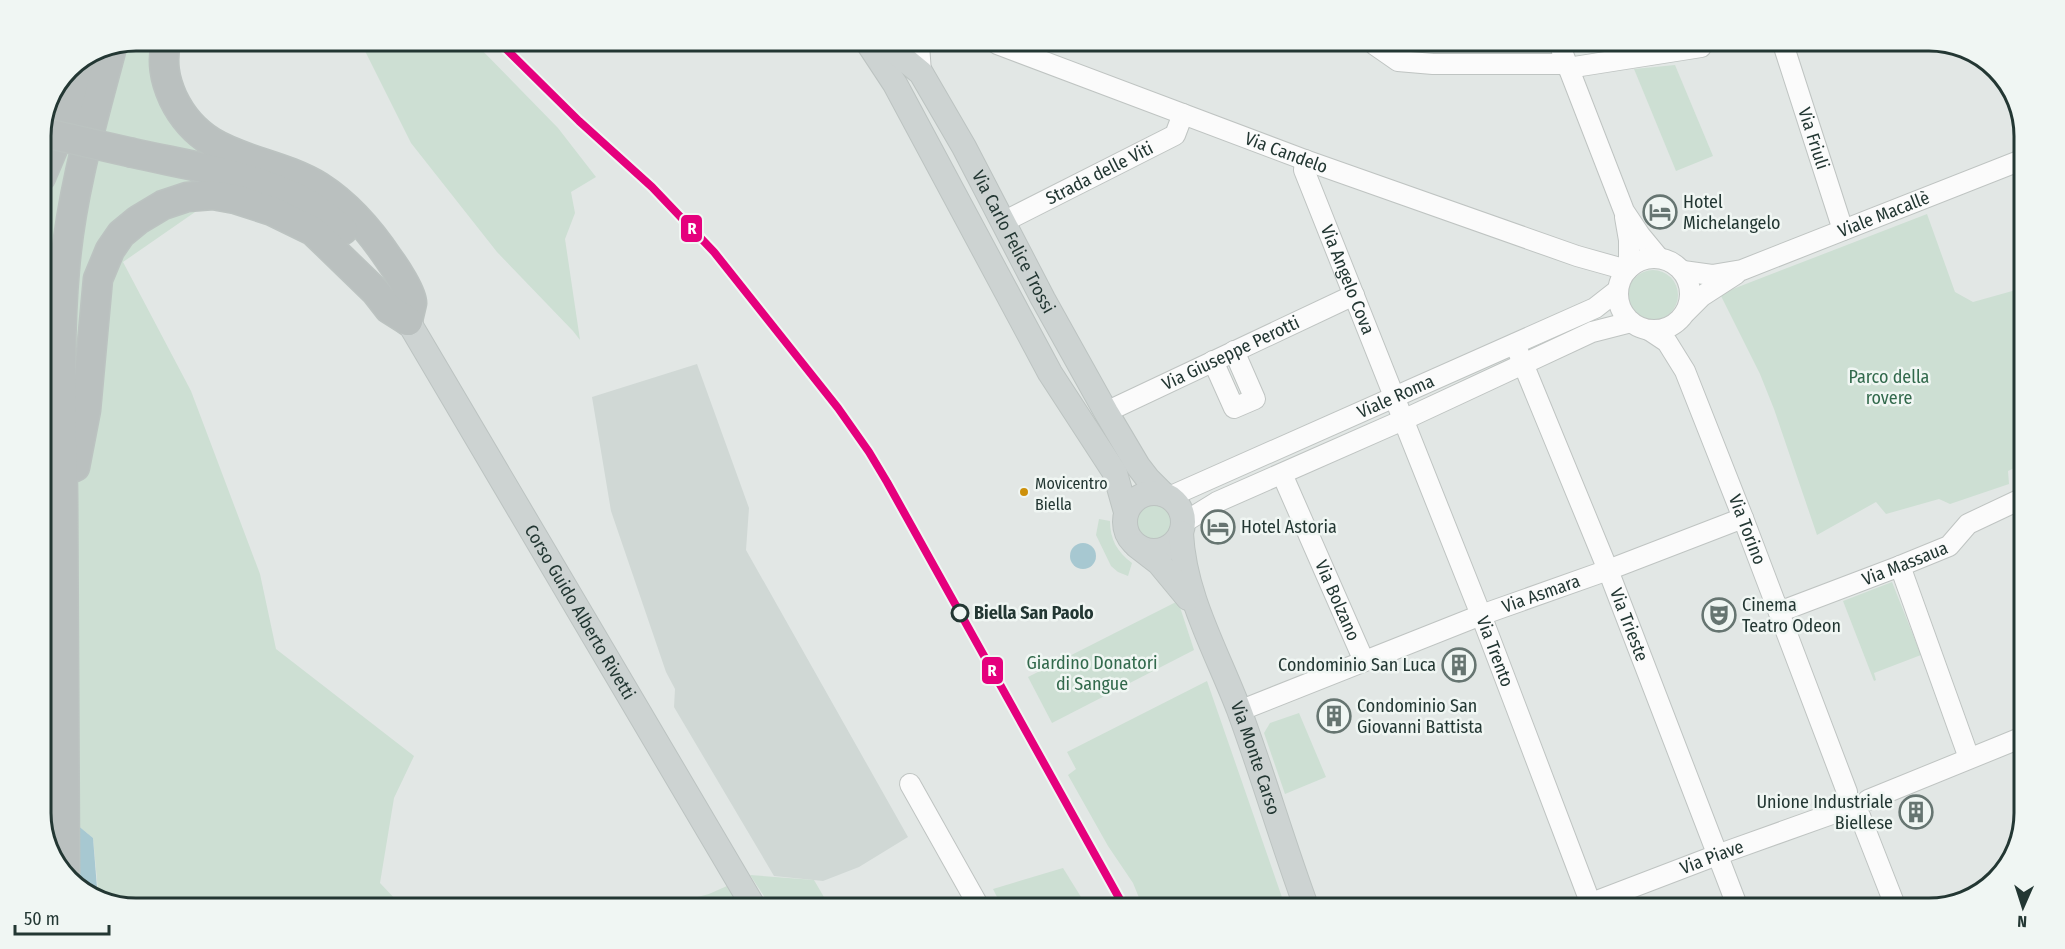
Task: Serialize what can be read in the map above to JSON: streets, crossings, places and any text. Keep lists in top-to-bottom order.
{
  "streets": {
    "main road": ["Via Carlo Felice Trossi", "Corso Guido Alberto Rivetti", "Via Monte Carso"],
    "street": [
      "Via Friuli",
      "Via Candelo",
      "Strada delle Viti",
      "Viale Macallè",
      "Via Angelo Cova",
      "Via Giuseppe Perotti",
      "Viale Roma",
      "Via Torino",
      "Via Massaua",
      "Via Asmara",
      "Via Bolzano",
      "Via Trieste",
      "Via Trento",
      "Via Piave"
    ]
  },
  "crossings": [
    ["Via Friuli", "Viale Macallè"],
    ["Via Candelo", "Strada delle Viti"],
    ["Via Candelo", "Viale Macallè"],
    ["Via Candelo", "Via Angelo Cova"],
    ["Via Candelo", "Viale Roma"],
    ["Via Candelo", "Via Torino"],
    ["Strada delle Viti", "Via Carlo Felice Trossi"],
    ["Viale Macallè", "Viale Roma"],
    ["Viale Macallè", "Via Torino"],
    ["Via Carlo Felice Trossi", "Via Giuseppe Perotti"],
    ["Via Carlo Felice Trossi", "Viale Roma"],
    ["Via Carlo Felice Trossi", "Via Monte Carso"],
    ["Via Angelo Cova", "Via Giuseppe Perotti"],
    ["Via Angelo Cova", "Viale Roma"],
    ["Via Angelo Cova", "Via Trento"],
    ["Viale Roma", "Via Torino"],
    ["Viale Roma", "Via Bolzano"],
    ["Viale Roma", "Via Trieste"],
    ["Viale Roma", "Via Trento"],
    ["Viale Roma", "Via Monte Carso"],
    ["Via Torino", "Via Massaua"],
    ["Via Torino", "Via Asmara"],
    ["Via Torino", "Via Piave"],
    ["Via Asmara", "Via Bolzano"],
    ["Via Asmara", "Via Trieste"],
    ["Via Asmara", "Via Trento"],
    ["Via Asmara", "Via Monte Carso"],
    ["Via Trieste", "Via Piave"]
  ],
  "parks": ["Parco della rovere", "Giardino Donatori di Sangue"],
  "places": {
    "hotel": ["Hotel Michelangelo", "Hotel Astoria"],
    "other": ["Movicentro Biella", "Biella San Paolo"],
    "theatre": ["Cinema Teatro Odeon"],
    "building": ["Condominio San Luca", "Condominio San Giovanni Battista", "Unione Industriale Biellese"]
  },
  "lines": ["transit line R"],
  "scale_bar": "50 m",
  "north": "bottom"
}
